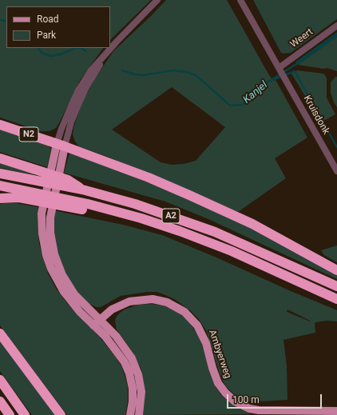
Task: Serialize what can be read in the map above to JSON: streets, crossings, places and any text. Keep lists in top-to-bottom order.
{
  "streets": {
    "highway": ["N2", "A2"],
    "main road": ["Ambyerweg"],
    "street": ["Weert", "Kruisdonk"]
  },
  "crossings": [
    ["Weert", "Kruisdonk"]
  ],
  "water": ["Kanjel"],
  "legend": ["Road", "Park"],
  "scale_bar": "100 m"
}
